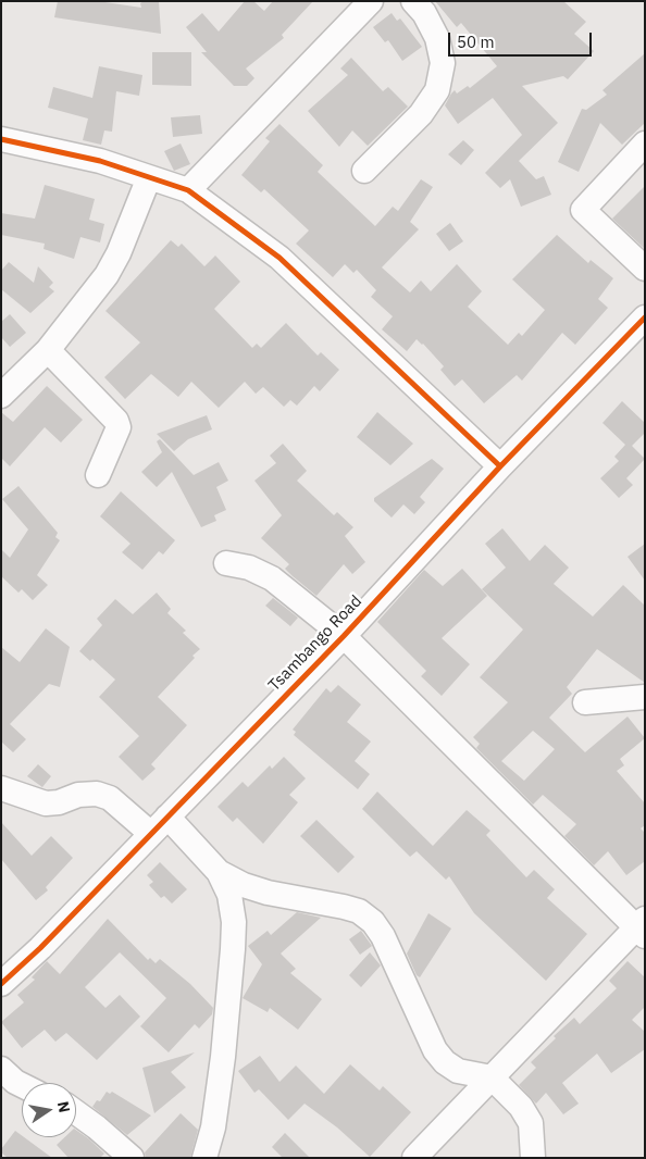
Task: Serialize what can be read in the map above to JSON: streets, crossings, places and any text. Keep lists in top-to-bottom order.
{
  "streets": {
    "street": ["Tsambango Road"]
  },
  "scale_bar": "50 m",
  "north": "right"
}
